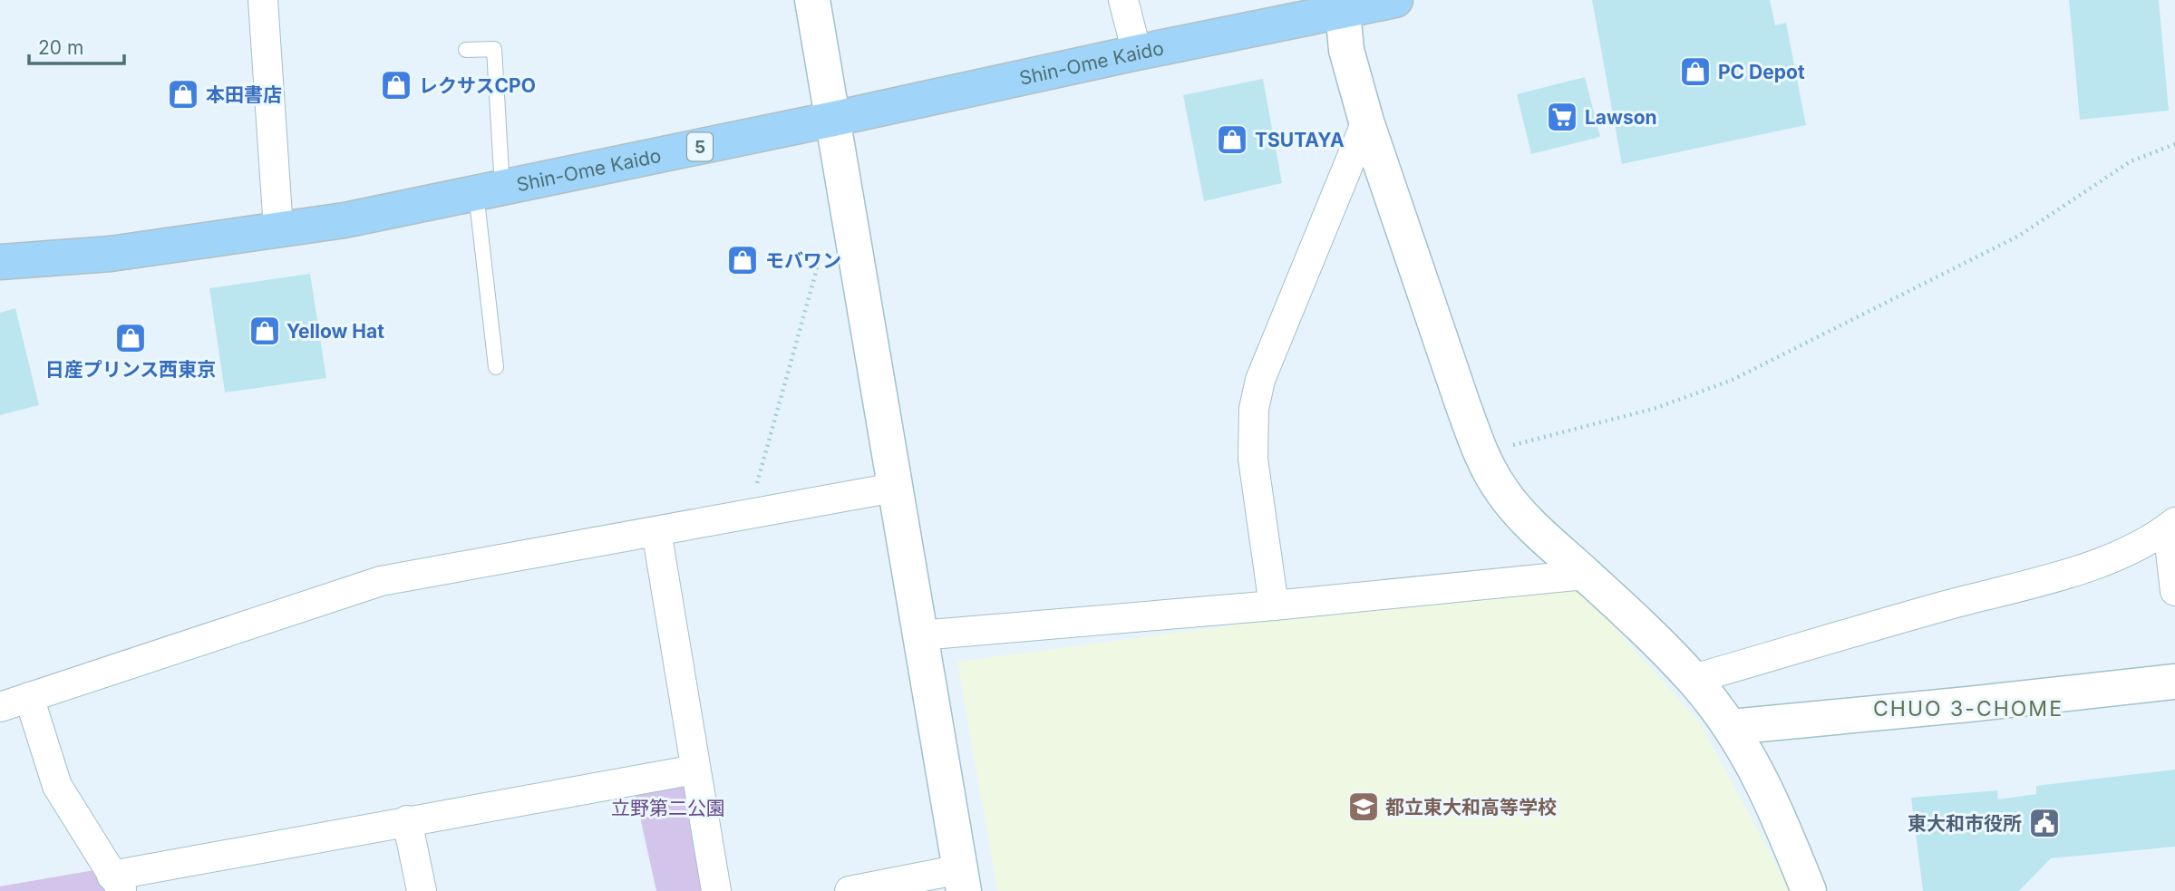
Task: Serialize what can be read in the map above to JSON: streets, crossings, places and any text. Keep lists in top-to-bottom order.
{
  "streets": {
    "main road": ["Shin-Ome Kaido", "5"]
  },
  "districts": ["CHUO 3-CHOME"],
  "parks": ["立野第二公園"],
  "places": {
    "shop": [
      "PC Depot",
      "レクサスCPO",
      "本田書店",
      "TSUTAYA",
      "モバワン",
      "Yellow Hat",
      "日産プリンス西東京"
    ],
    "supermarket": ["Lawson"],
    "school or university": ["都立東大和高等学校"],
    "public building": ["東大和市役所"]
  },
  "scale_bar": "20 m"
}
